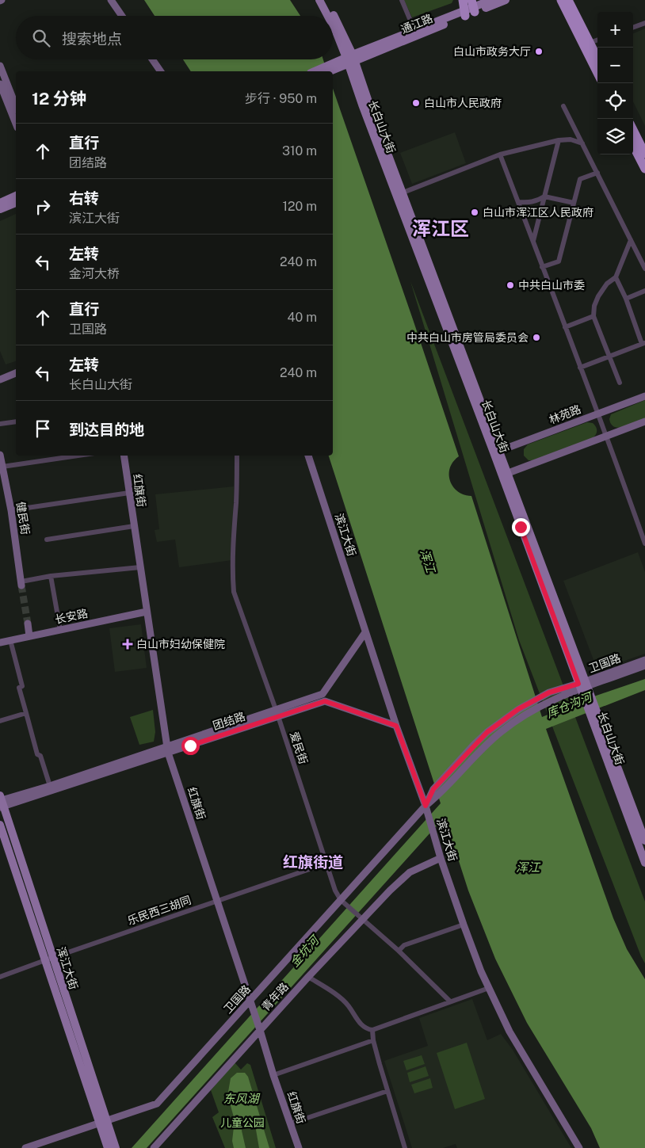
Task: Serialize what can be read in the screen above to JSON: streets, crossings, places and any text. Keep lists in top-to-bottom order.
{
  "streets": {
    "main road": ["通江路", "长白山大街", "浑江大街"],
    "street": [
      "林苑路",
      "红旗街",
      "健民街",
      "滨江大街",
      "长安路",
      "卫国路",
      "团结路",
      "爱民街",
      "乐民西三胡同",
      "青年路"
    ]
  },
  "crossings": [
    ["通江路", "长白山大街"],
    ["长白山大街", "林苑路"],
    ["长白山大街", "卫国路"],
    ["红旗街", "长安路"],
    ["红旗街", "卫国路"],
    ["红旗街", "团结路"],
    ["红旗街", "乐民西三胡同"],
    ["红旗街", "青年路"],
    ["滨江大街", "卫国路"],
    ["滨江大街", "青年路"],
    ["卫国路", "爱民街"],
    ["卫国路", "浑江大街"],
    ["团结路", "爱民街"],
    ["团结路", "浑江大街"],
    ["爱民街", "乐民西三胡同"],
    ["爱民街", "青年路"],
    ["乐民西三胡同", "浑江大街"]
  ],
  "districts": ["浑江区", "红旗街道"],
  "water": [
    "浑江",
    "库仓沟河",
    "金坑河",
    "东风湖"
  ],
  "parks": ["儿童公园"],
  "places": {
    "other": [
      "白山市政务大厅",
      "白山市人民政府",
      "白山市浑江区人民政府",
      "中共白山市委",
      "中共白山市房管局委员会"
    ],
    "health": ["白山市妇幼保健院"]
  },
  "page": {
    "map_buttons": ["+", "−"],
    "search": "搜索地点",
    "heading": ["12 分钟", "步行 · 950 m"],
    "list": [
      ["直行", "团结路", "310 m"],
      ["右转", "滨江大街", "120 m"],
      ["左转", "金河大桥", "240 m"],
      ["直行", "卫国路", "40 m"],
      ["左转", "长白山大街", "240 m"],
      "到达目的地"
    ]
  }
}
